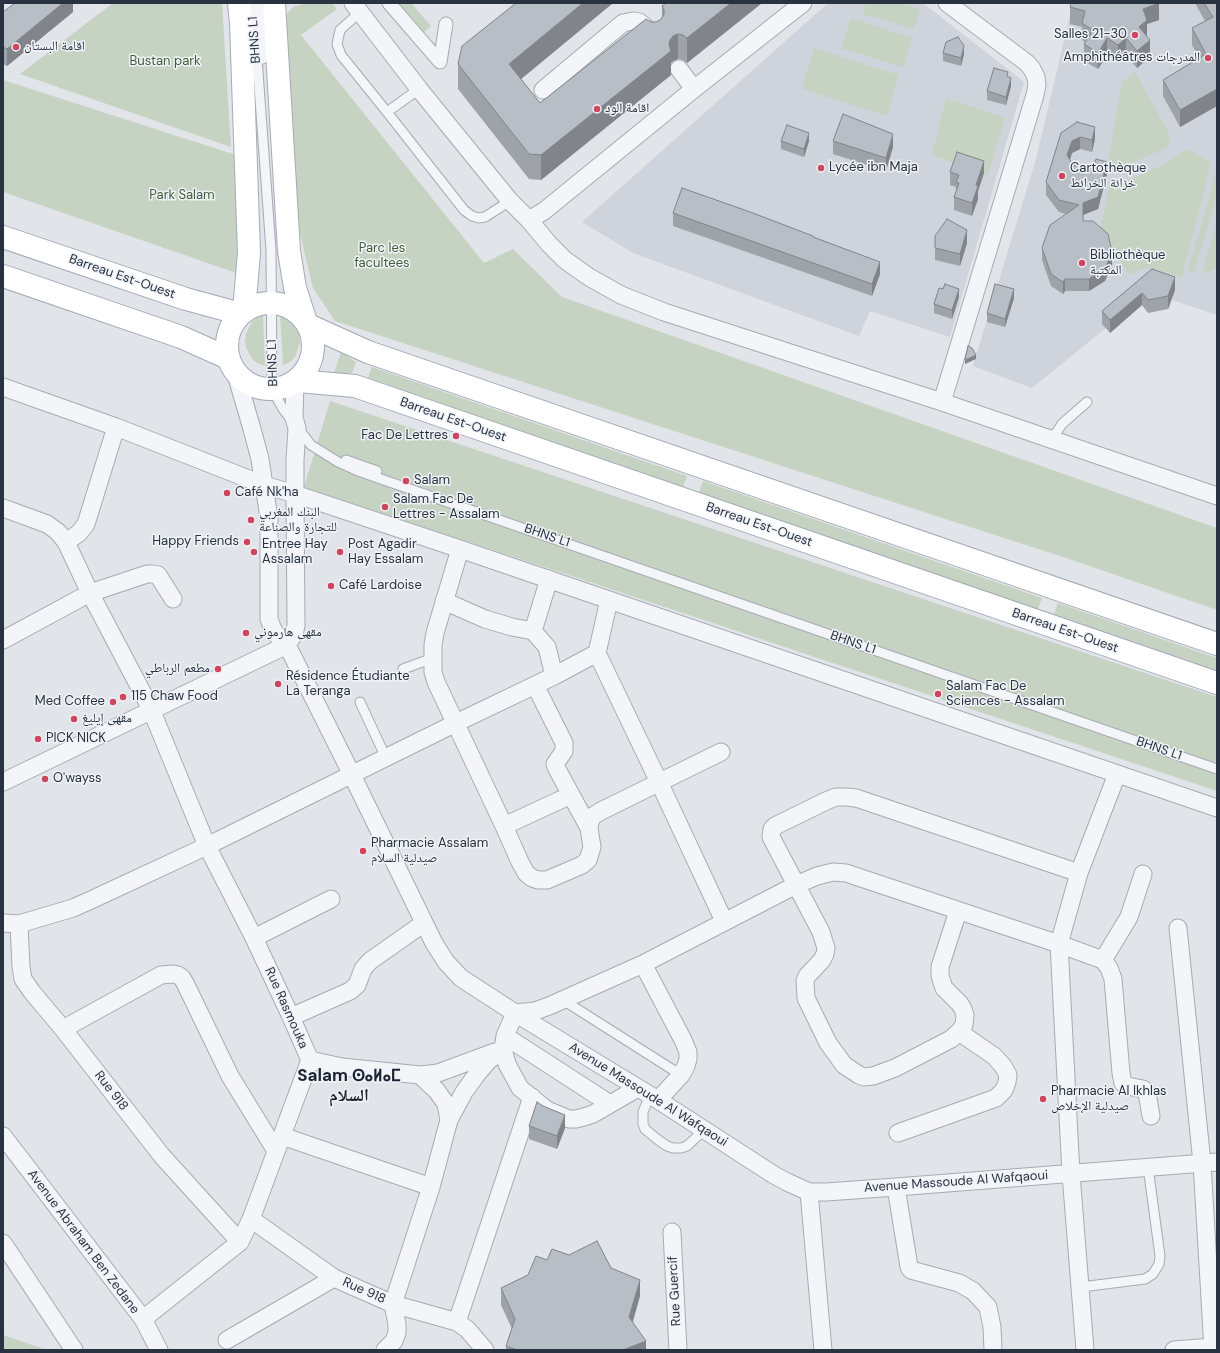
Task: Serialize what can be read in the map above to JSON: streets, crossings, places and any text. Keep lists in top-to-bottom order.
{
  "streets": {
    "main road": ["Barreau Est-Ouest"],
    "street": [
      "Rue Rasmouka",
      "Rue 918",
      "Avenue Massoude Al Wafqaoui",
      "Avenue Abraham Ben Zedane",
      "Rue Guercif"
    ],
    "lane": ["BHNS L1"]
  },
  "crossings": [
    ["BHNS L1", "Barreau Est-Ouest"],
    ["Barreau Est-Ouest", "Avenue Massoude Al Wafqaoui"],
    ["Rue Rasmouka", "Rue 918"],
    ["Rue Rasmouka", "Avenue Abraham Ben Zedane"]
  ],
  "districts": ["Salam ⵙⴰⵍⴰⵎ السلام"],
  "parks": ["Bustan park", "Park Salam", "Parc les facultees"],
  "places": [
    "Salles 21-30",
    "اقامة البستان",
    "Amphithéâtres المدرجات",
    "اقامة الود",
    "Lycée ibn Maja",
    "Cartothèque خزائة الخرائط",
    "Bibliothèque المكتبة",
    "Fac De Lettres",
    "Salam",
    "Café Nk'ha",
    "Salam Fac De Lettres - Assalam",
    "البنك المغربي للتجارة والصناعة",
    "Happy Friends",
    "Entree Hay Assalam",
    "Post Agadir Hay Essalam",
    "Café Lardoise",
    "مقهى هارموني",
    "مطعم الرباطي",
    "Résidence Étudiante La Teranga",
    "Salam Fac De Sciences - Assalam",
    "115 Chaw Food",
    "Med Coffee",
    "مقهى إيليغ",
    "PICK NICK",
    "O'wayss",
    "Pharmacie Assalam صيدلية السلام",
    "Pharmacie Al Ikhlas صيدلية الإخلاص"
  ]
}
